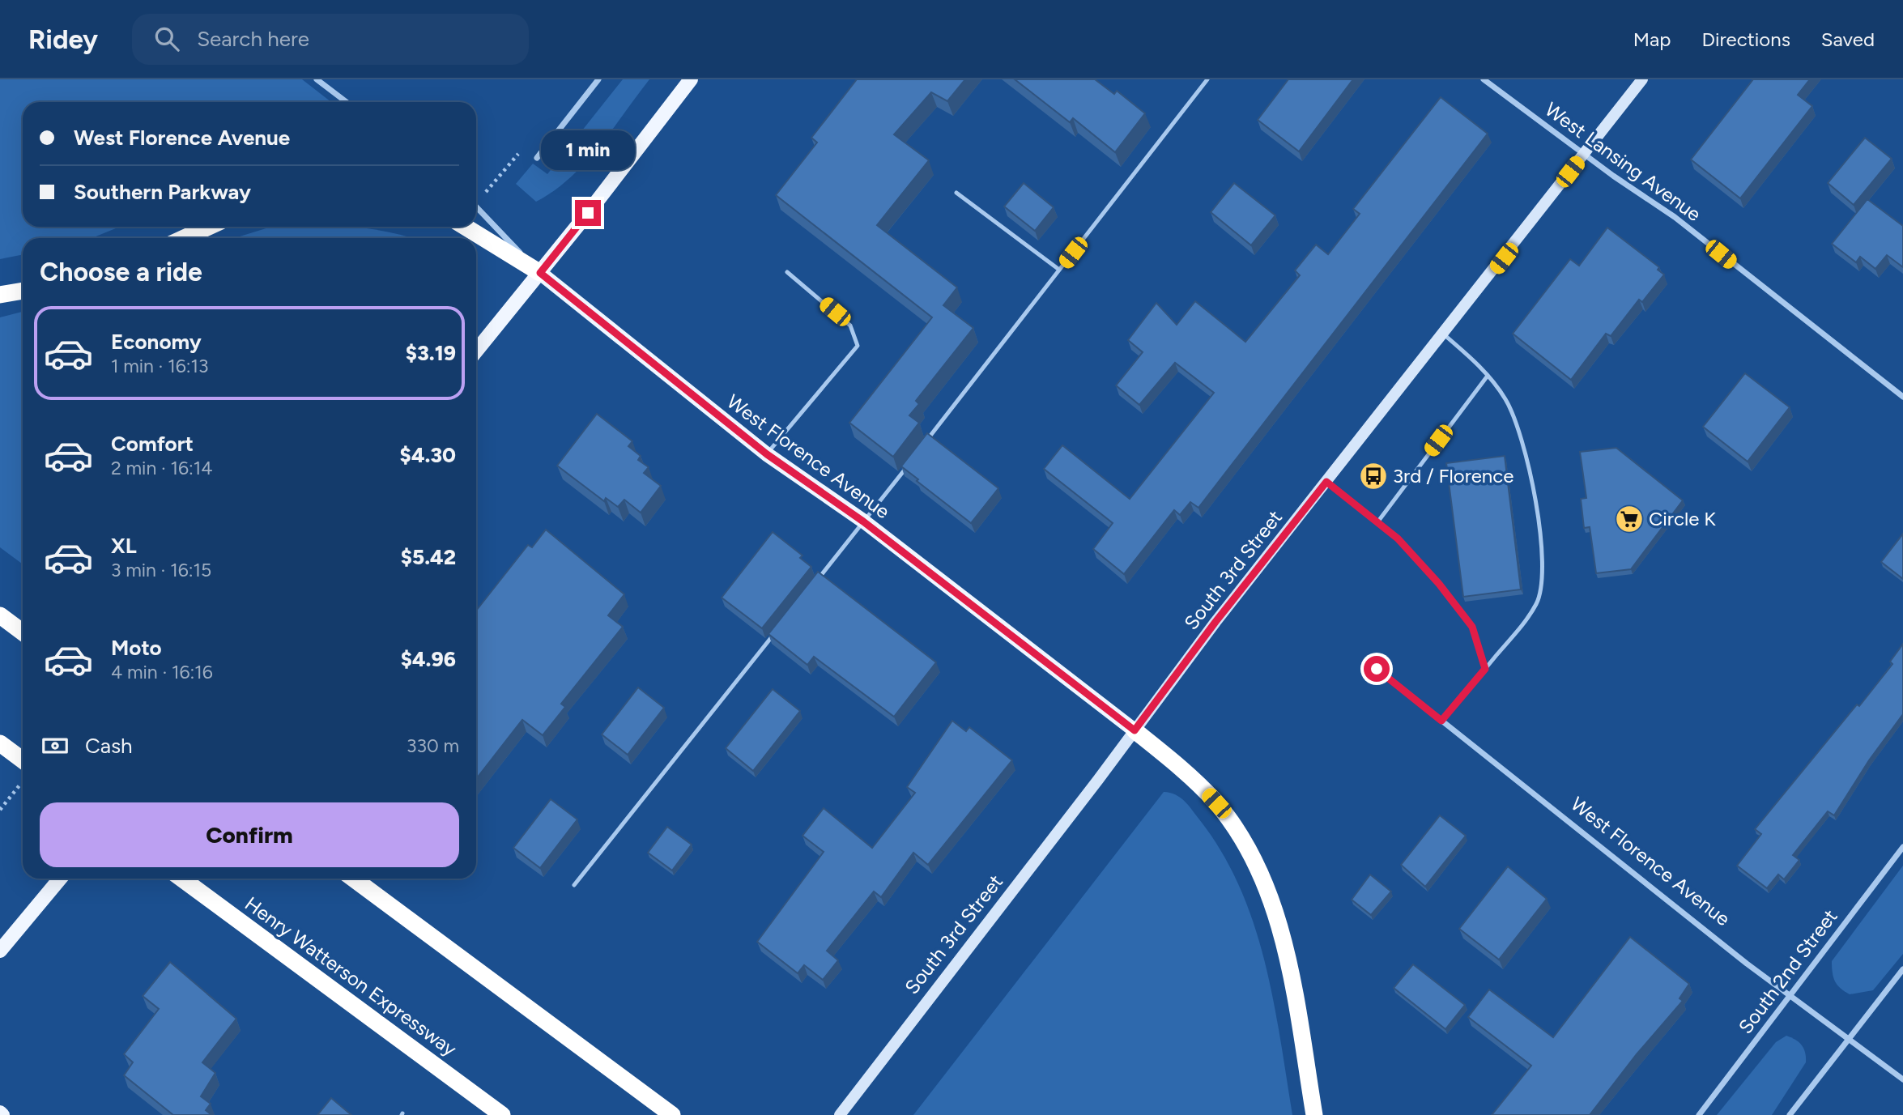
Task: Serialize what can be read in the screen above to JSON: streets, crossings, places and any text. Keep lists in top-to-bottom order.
{
  "streets": {
    "highway": ["Henry Watterson Expressway"],
    "main road": ["West Florence Avenue", "South 3rd Street"],
    "street": ["West Lansing Avenue", "South 2nd Street"]
  },
  "crossings": [
    ["West Lansing Avenue", "South 3rd Street"],
    ["West Florence Avenue", "South 3rd Street"],
    ["West Florence Avenue", "South 2nd Street"]
  ],
  "places": {
    "bus stop": ["3rd / Florence"],
    "supermarket": ["Circle K"]
  },
  "page": {
    "header": "Ridey",
    "search": "Search here",
    "nav": ["Map", "Directions", "Saved"],
    "banner": ["West Florence Avenue", "Southern Parkway"],
    "bubble": "1 min",
    "heading": "Choose a ride",
    "list": [
      {
        "name": "Economy",
        "note": "1 min · 16:13",
        "value": "$3.19"
      },
      {
        "name": "Comfort",
        "note": "2 min · 16:14",
        "value": "$4.30"
      },
      {
        "name": "XL",
        "note": "3 min · 16:15",
        "value": "$5.42"
      },
      {
        "name": "Moto",
        "note": "4 min · 16:16",
        "value": "$4.96"
      }
    ],
    "pay": ["Cash", "330 m"],
    "buttons": "Confirm"
  }
}
